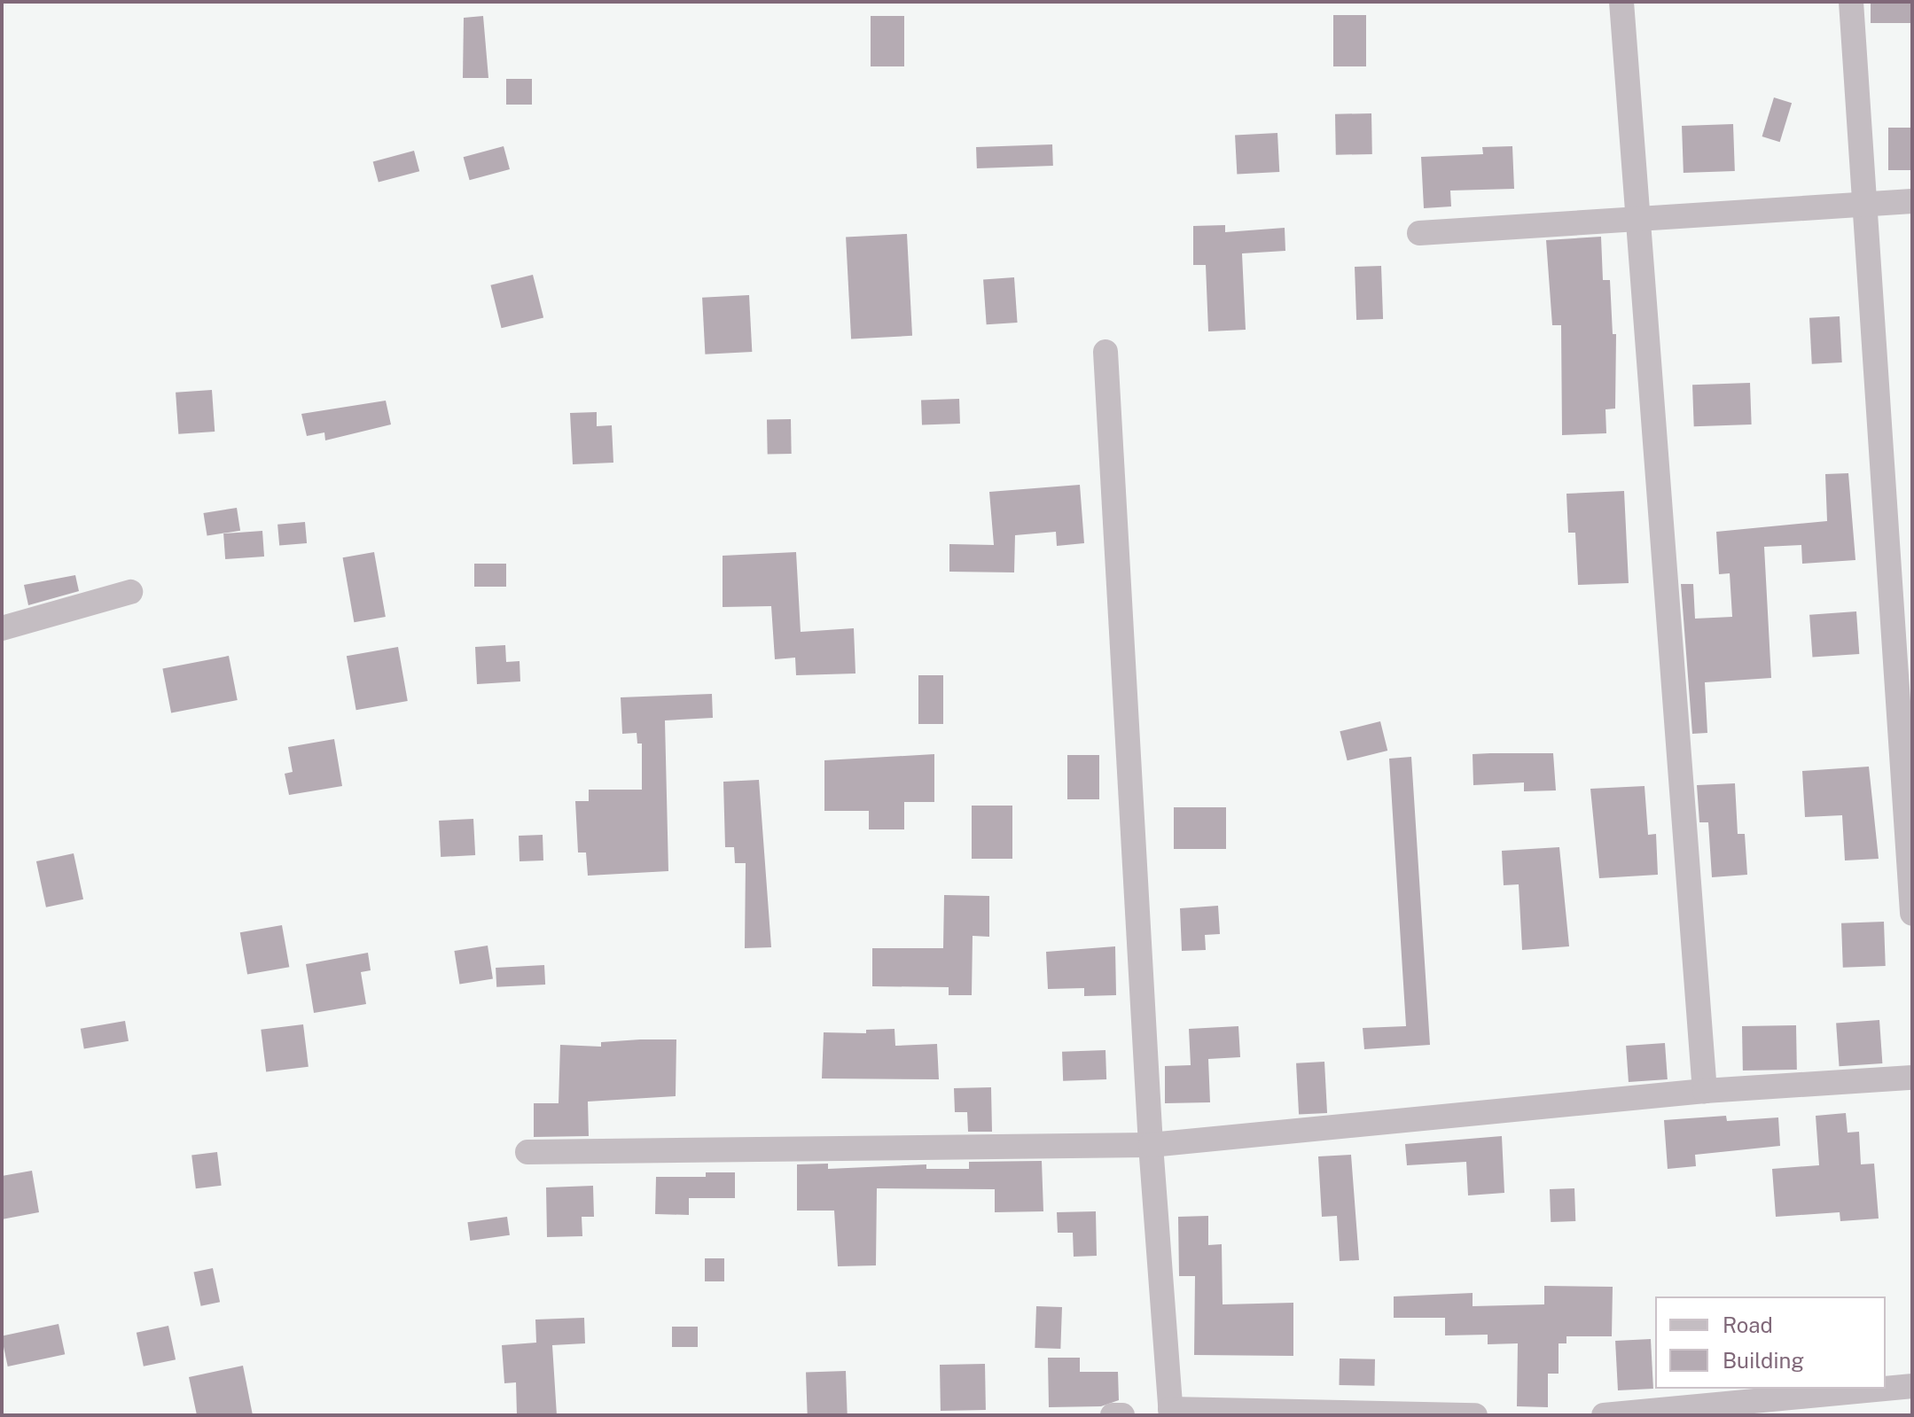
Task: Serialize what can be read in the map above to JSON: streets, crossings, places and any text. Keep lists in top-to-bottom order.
{
  "legend": ["Road", "Building"]
}
